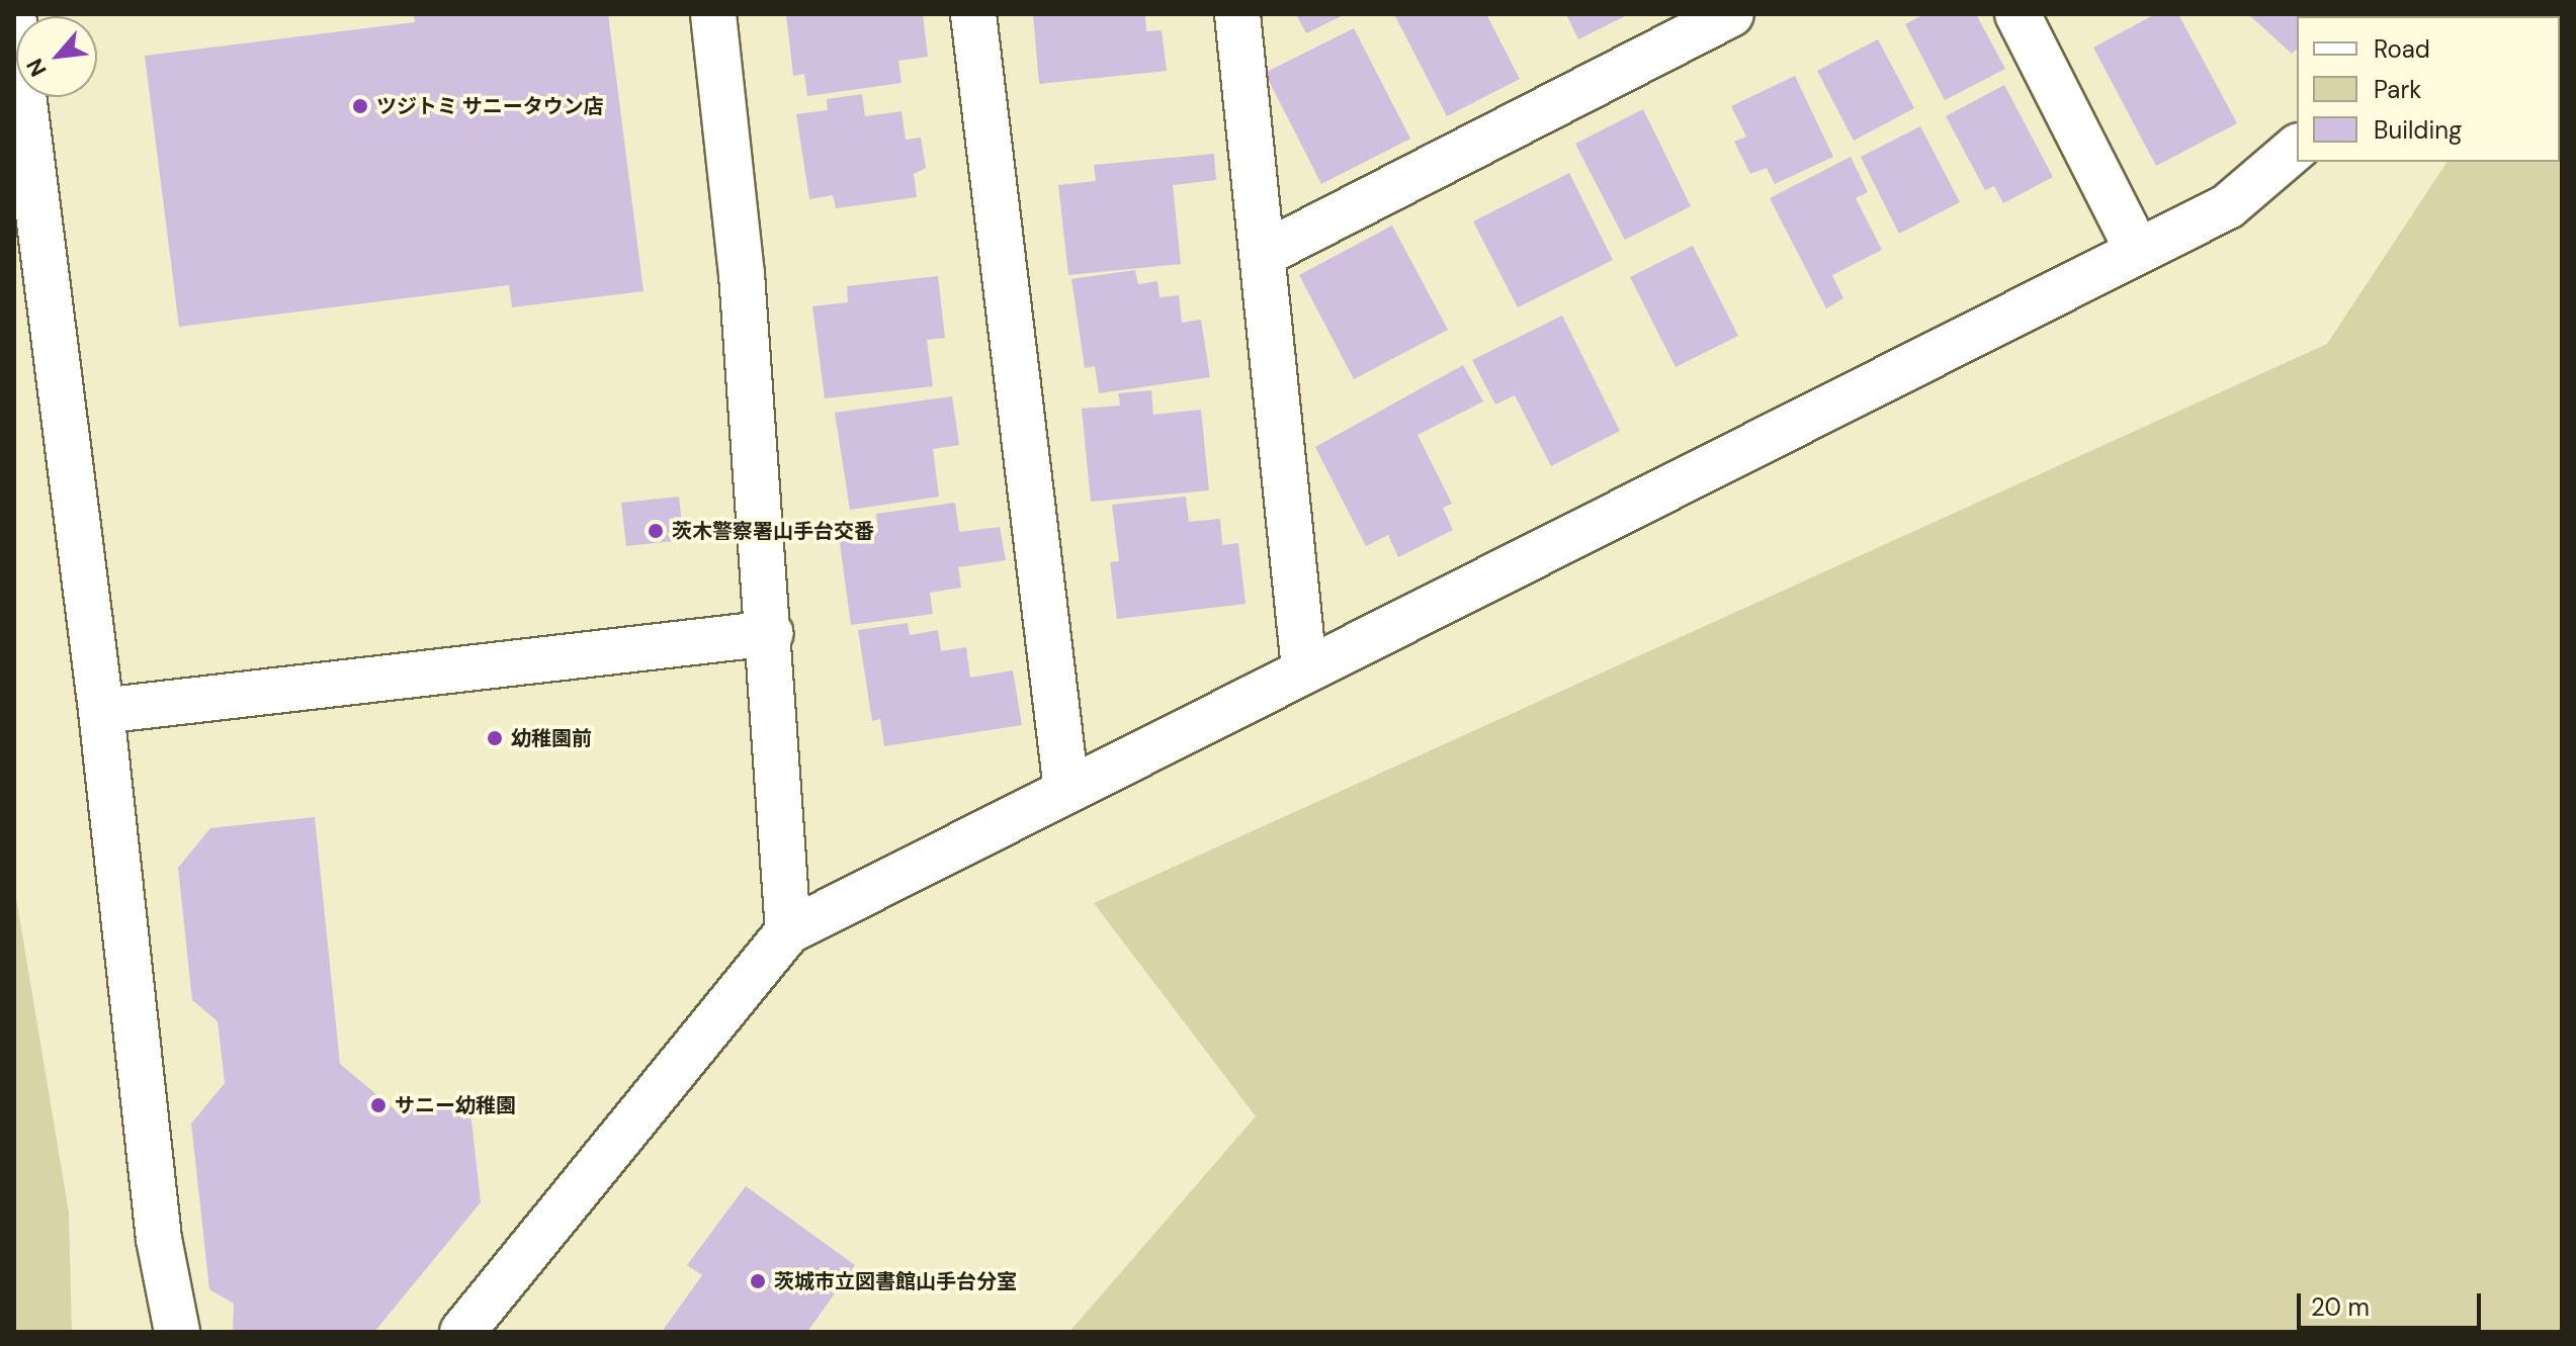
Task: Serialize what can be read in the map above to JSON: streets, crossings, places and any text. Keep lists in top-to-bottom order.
{
  "places": [
    "ツジトミ サニータウン店",
    "茨木警察署山手台交番",
    "幼稚園前",
    "サニー幼稚園",
    "茨城市立図書館山手台分室"
  ],
  "legend": ["Road", "Park", "Building"],
  "scale_bar": "20 m",
  "north": "bottom left"
}
